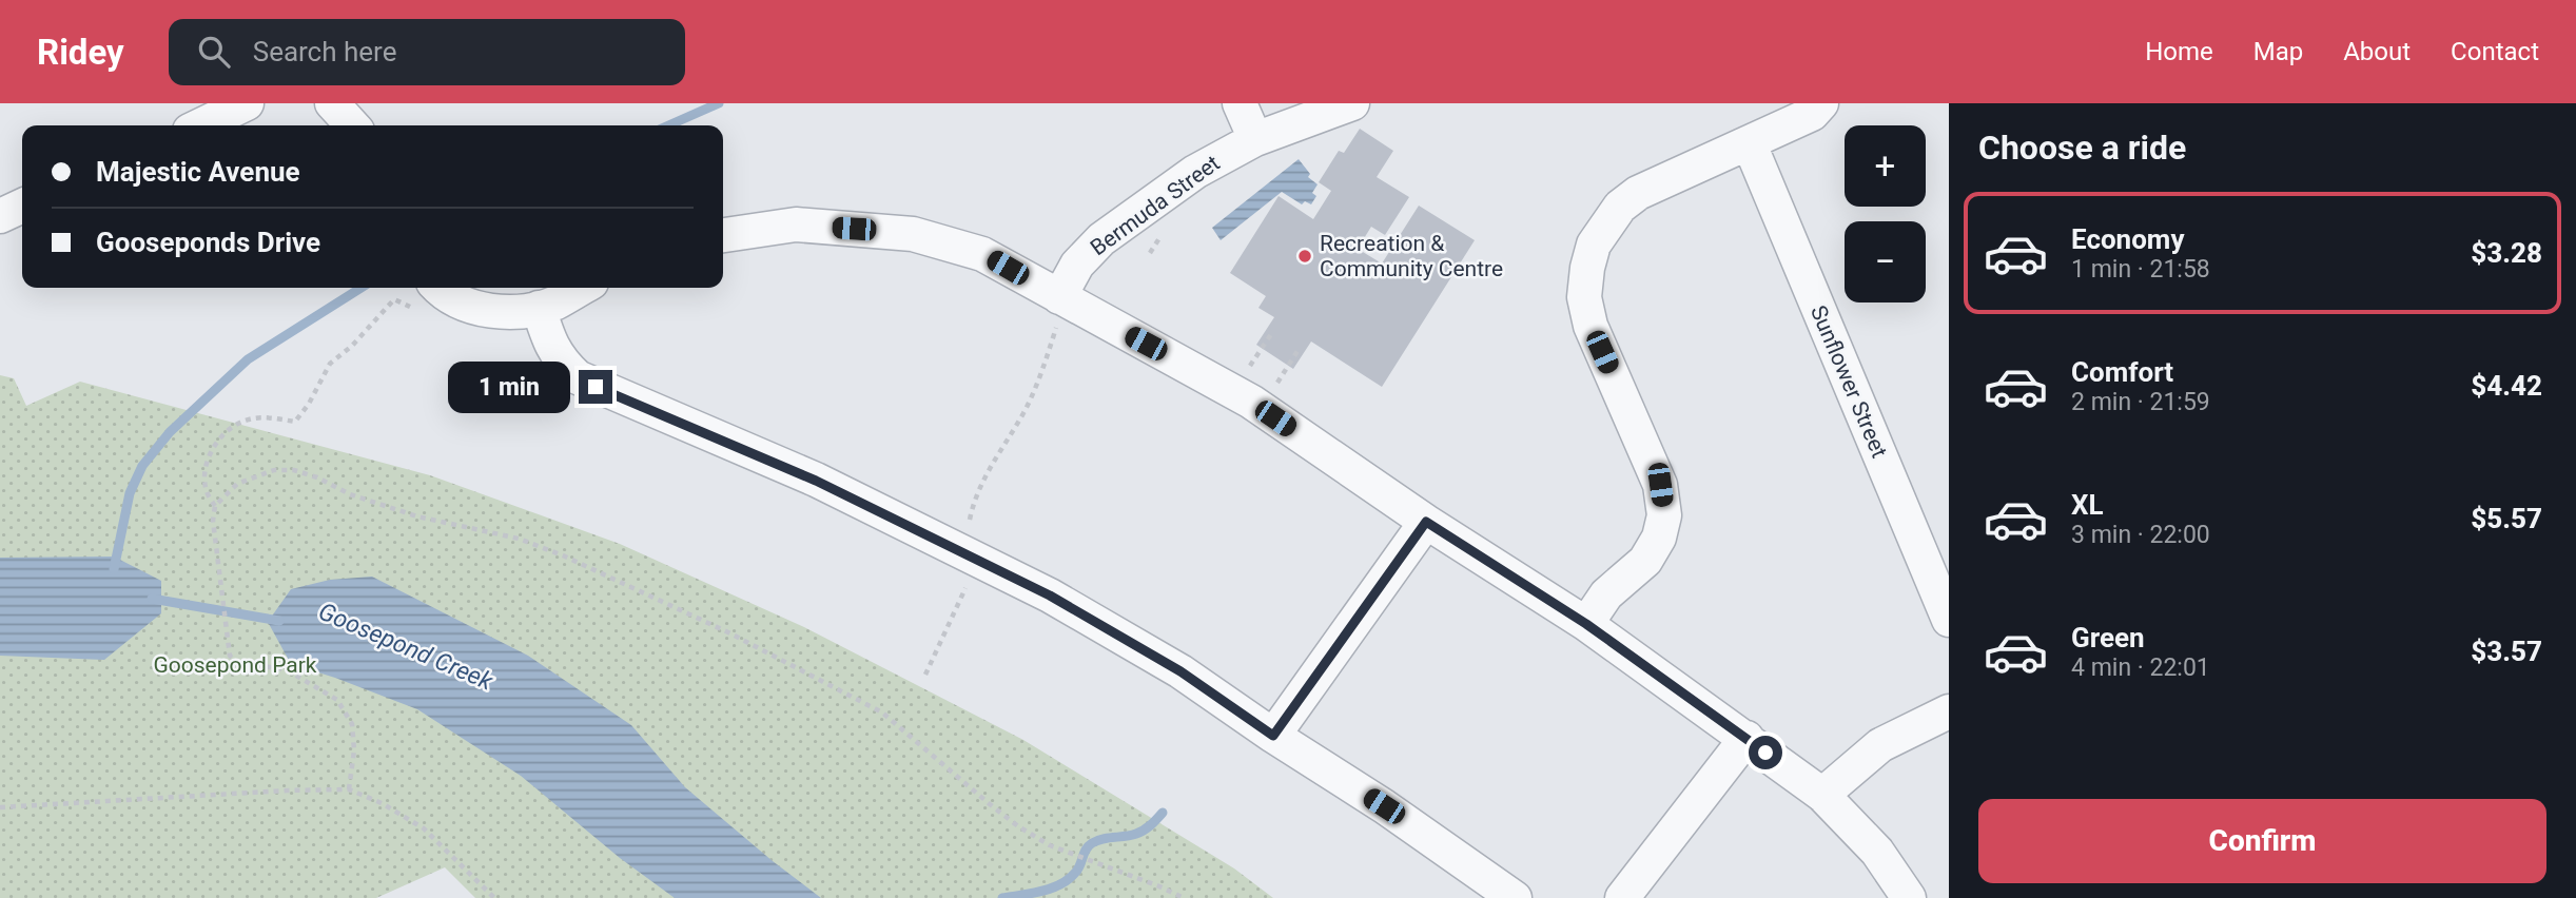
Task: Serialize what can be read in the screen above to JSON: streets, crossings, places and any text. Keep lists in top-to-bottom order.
{
  "streets": {
    "street": ["Bermuda Street", "Sunflower Street"]
  },
  "water": ["Goosepond Creek"],
  "parks": ["Goosepond Park"],
  "places": ["Recreation & Community Centre"],
  "page": {
    "header": "Ridey",
    "search": "Search here",
    "nav": [
      "Home",
      "Map",
      "About",
      "Contact"
    ],
    "heading": "Choose a ride",
    "map_buttons": ["+", "−"],
    "banner": ["Majestic Avenue", "Gooseponds Drive"],
    "list": [
      {
        "name": "Economy",
        "note": "1 min · 21:58",
        "value": "$3.28"
      },
      {
        "name": "Comfort",
        "note": "2 min · 21:59",
        "value": "$4.42"
      },
      {
        "name": "XL",
        "note": "3 min · 22:00",
        "value": "$5.57"
      },
      {
        "name": "Green",
        "note": "4 min · 22:01",
        "value": "$3.57"
      }
    ],
    "bubble": "1 min",
    "buttons": "Confirm"
  }
}
